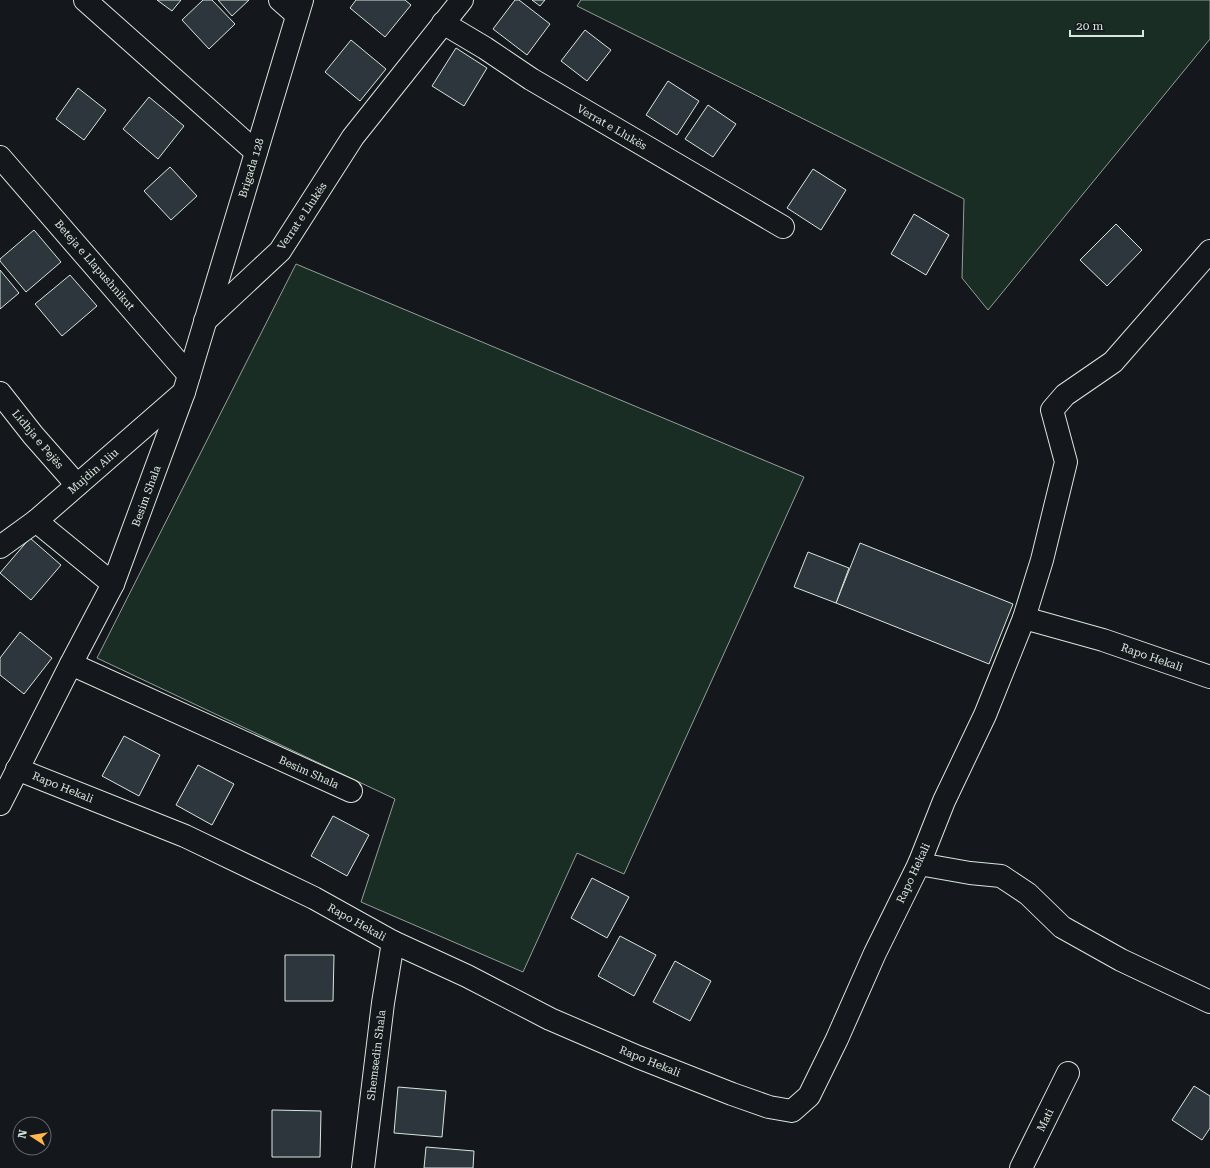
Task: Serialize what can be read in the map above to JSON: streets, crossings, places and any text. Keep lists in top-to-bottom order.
{
  "streets": {
    "street": [
      "Verrat e Llukës",
      "Brigada 128",
      "Beteja e Llapushnikut",
      "Lidhja e Pejës",
      "Mujdin Aliu",
      "Besim Shala",
      "Rapo Hekali",
      "Shemsedin Shala",
      "Mati"
    ]
  },
  "crossings": [
    ["Verrat e Llukës", "Brigada 128"],
    ["Verrat e Llukës", "Besim Shala"],
    ["Brigada 128", "Besim Shala"],
    ["Beteja e Llapushnikut", "Mujdin Aliu"],
    ["Beteja e Llapushnikut", "Besim Shala"],
    ["Lidhja e Pejës", "Mujdin Aliu"],
    ["Mujdin Aliu", "Besim Shala"],
    ["Besim Shala", "Rapo Hekali"],
    ["Rapo Hekali", "Shemsedin Shala"]
  ],
  "scale_bar": "20 m",
  "north": "left"
}
